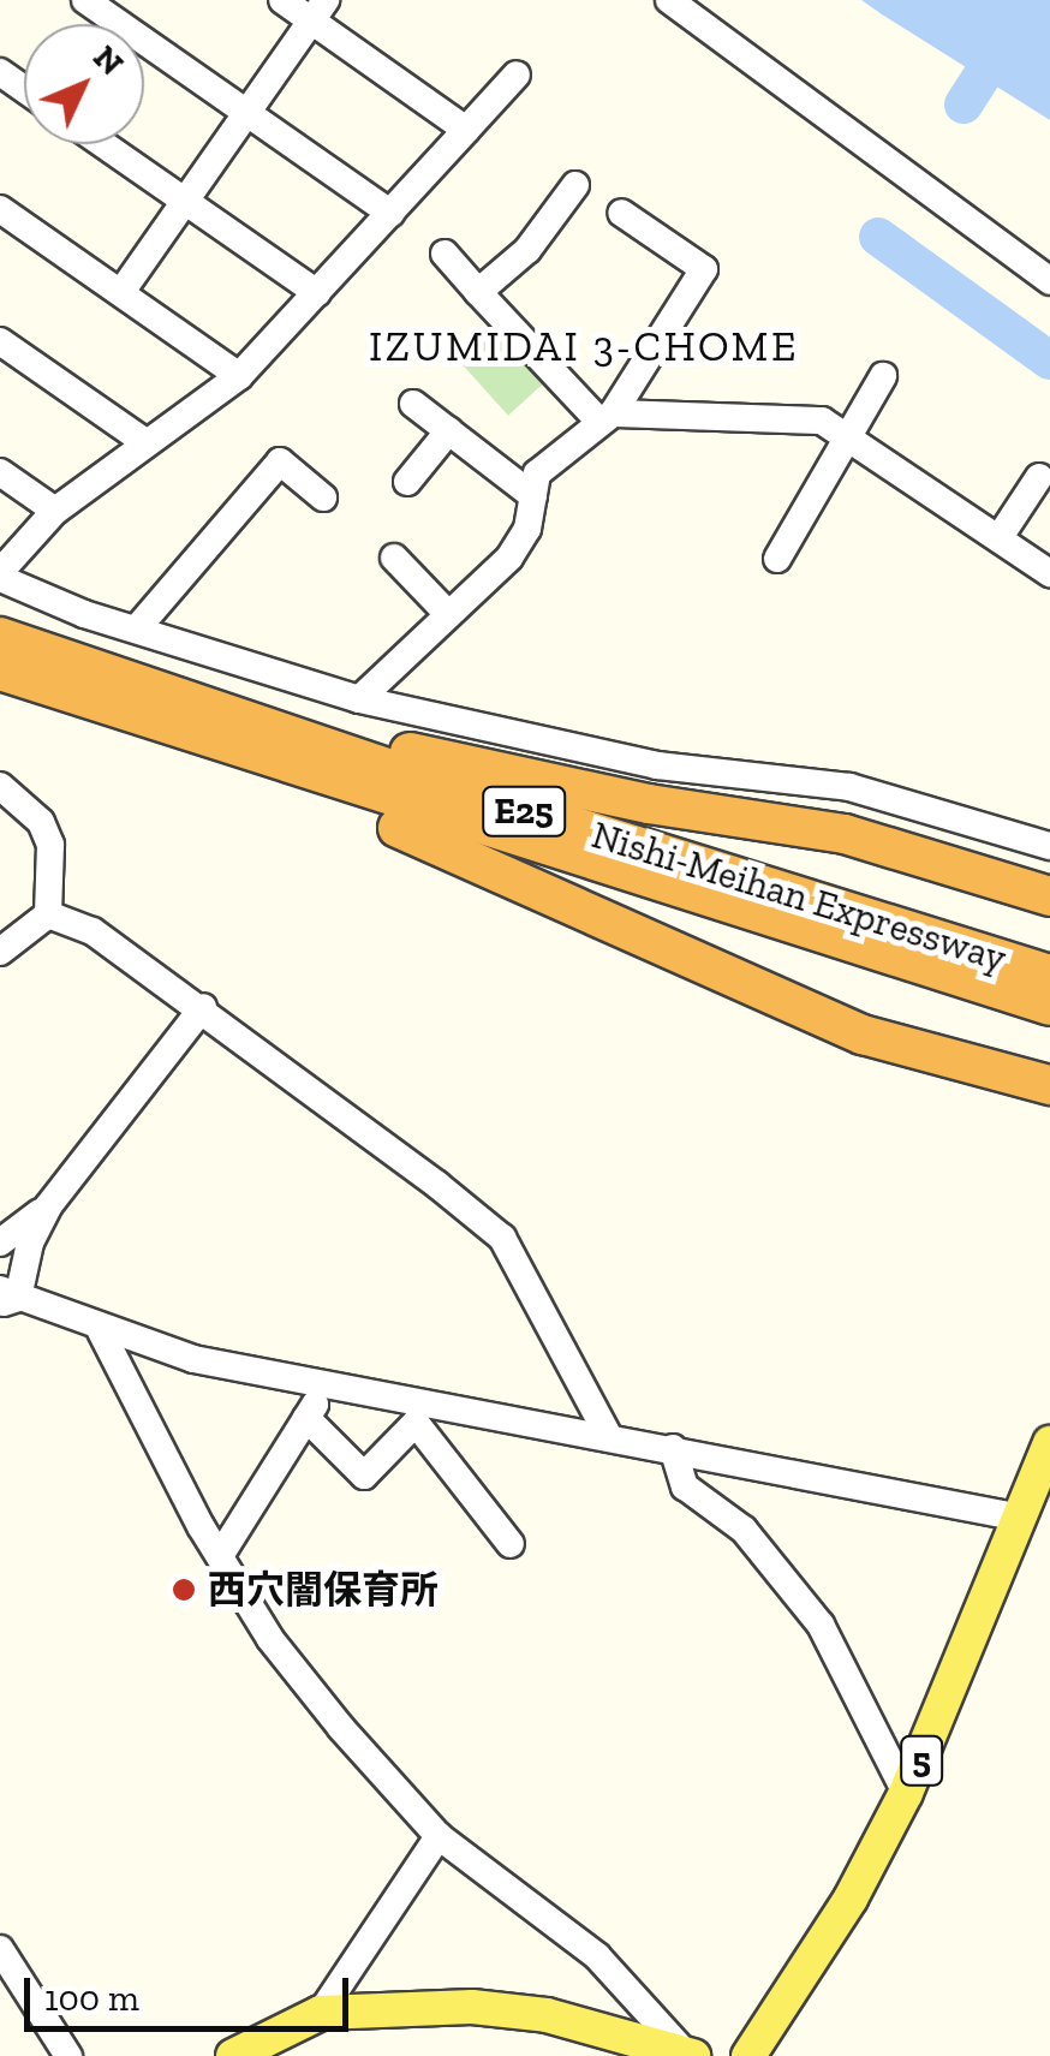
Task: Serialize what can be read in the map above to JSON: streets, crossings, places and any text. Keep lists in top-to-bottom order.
{
  "streets": {
    "highway": ["E25", "Nishi-Meihan Expressway"],
    "main road": ["5"]
  },
  "districts": ["IZUMIDAI 3-CHOME"],
  "places": ["西穴闇保育所"],
  "scale_bar": "100 m",
  "north": "top right"
}
